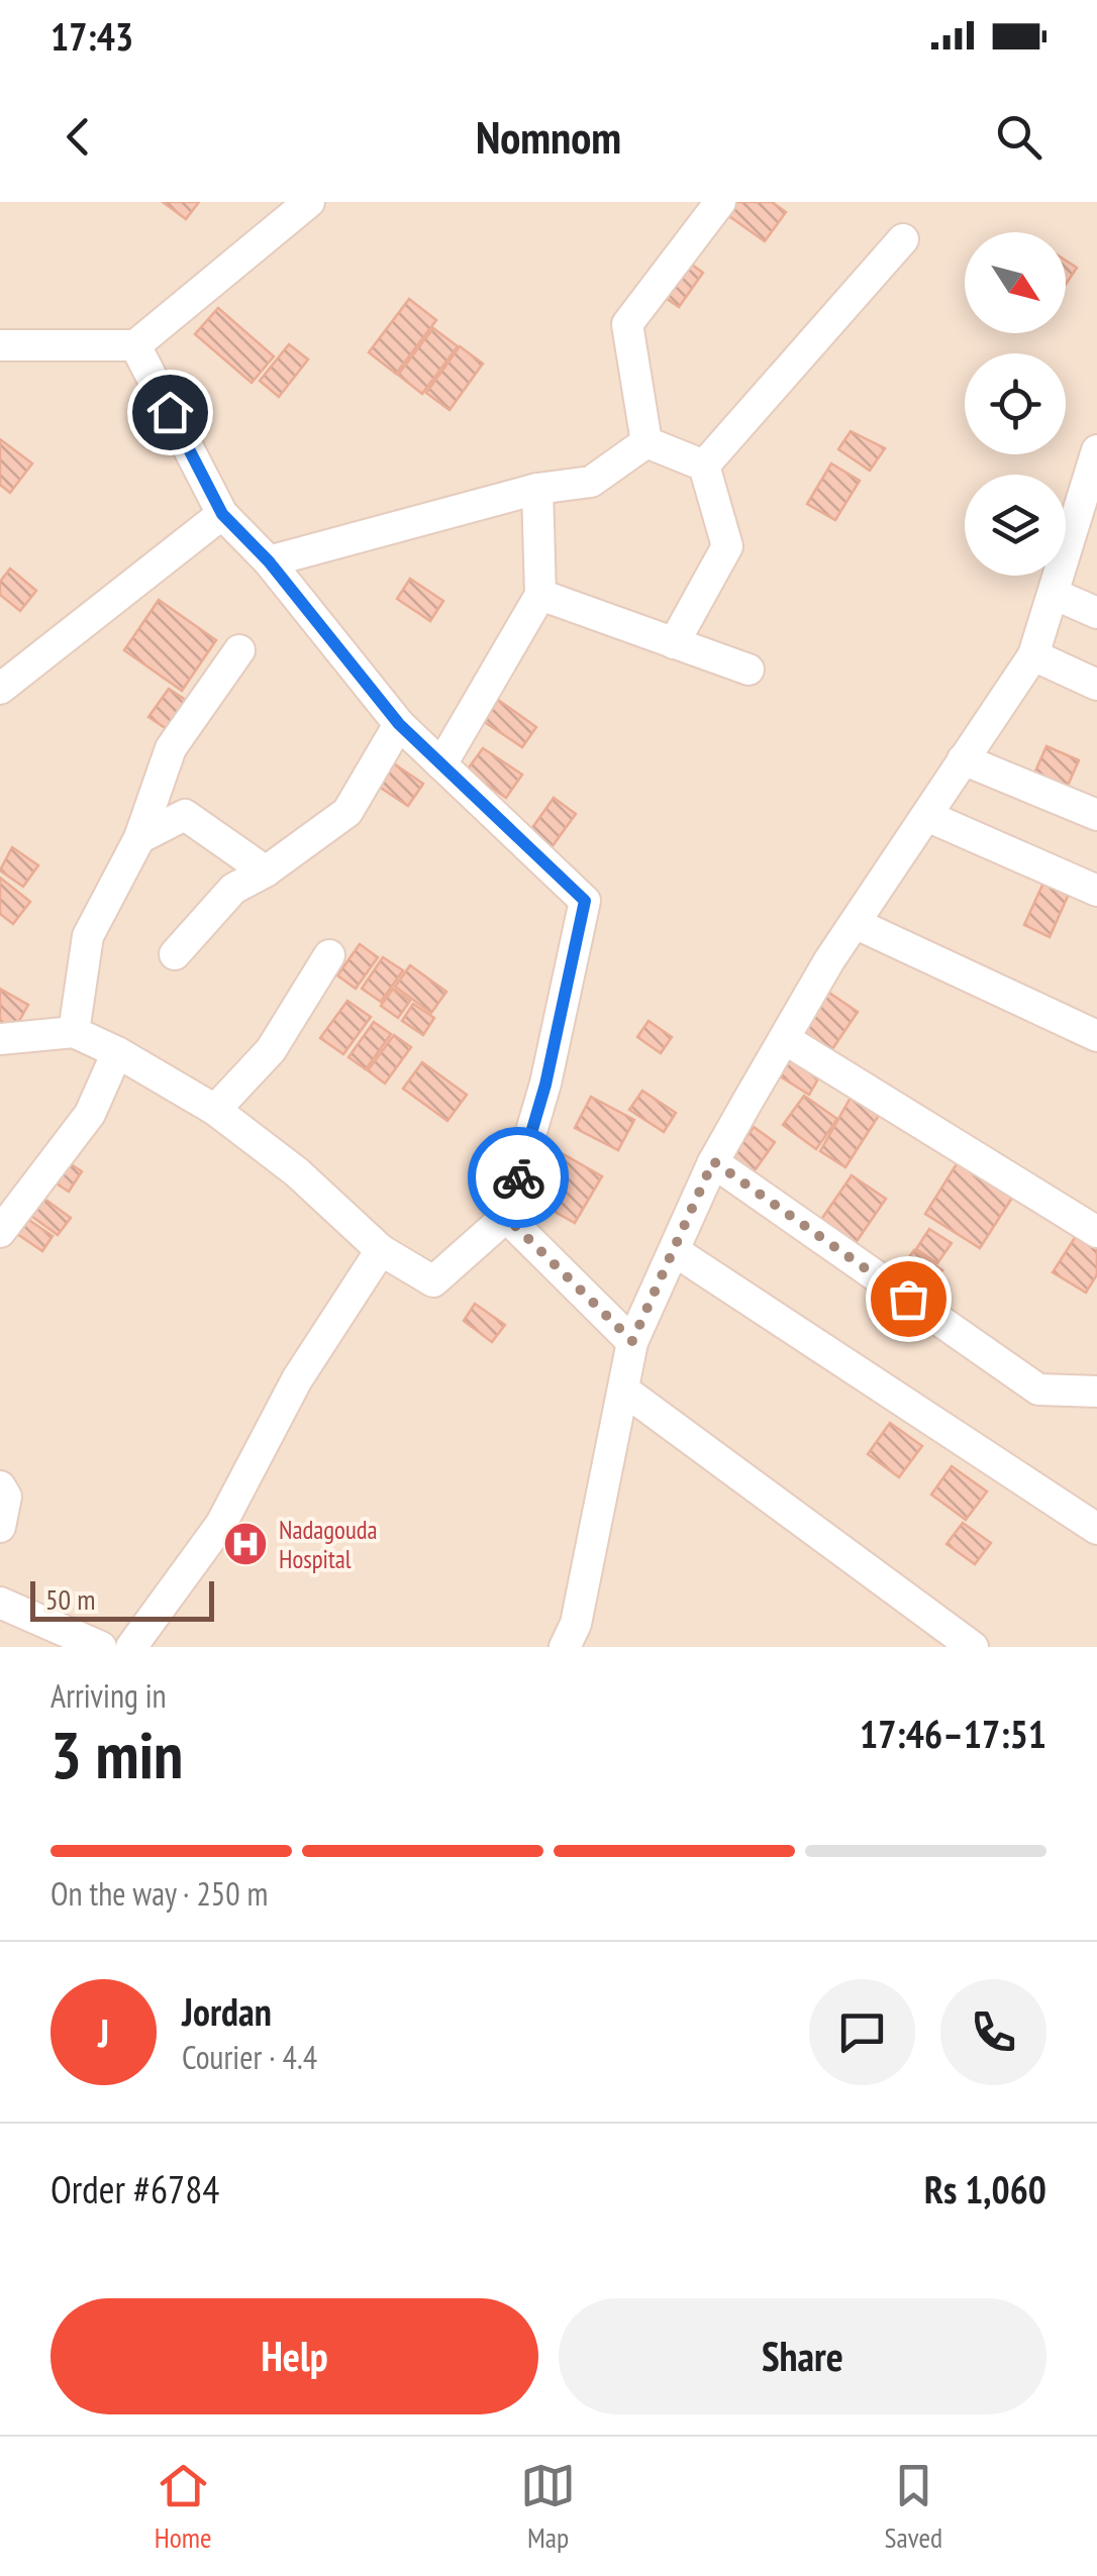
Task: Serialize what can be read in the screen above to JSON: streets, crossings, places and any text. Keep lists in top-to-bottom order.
{
  "places": {
    "hospital": ["Nadagouda Hospital"]
  },
  "scale_bar": "50 m",
  "north": "bottom right",
  "page": {
    "status": "17:43",
    "header": "Nomnom",
    "scale": "50 m",
    "heading": ["3 min", "Arriving in", "17:46–17:51"],
    "panel": [
      "Jordan",
      "Courier · 4.4",
      "Order #6784",
      "Rs 1,060"
    ],
    "bar": "On the way · 250 m",
    "round": "J",
    "buttons": ["Help", "Share"],
    "tabs": ["Home", "Map", "Saved"]
  }
}
